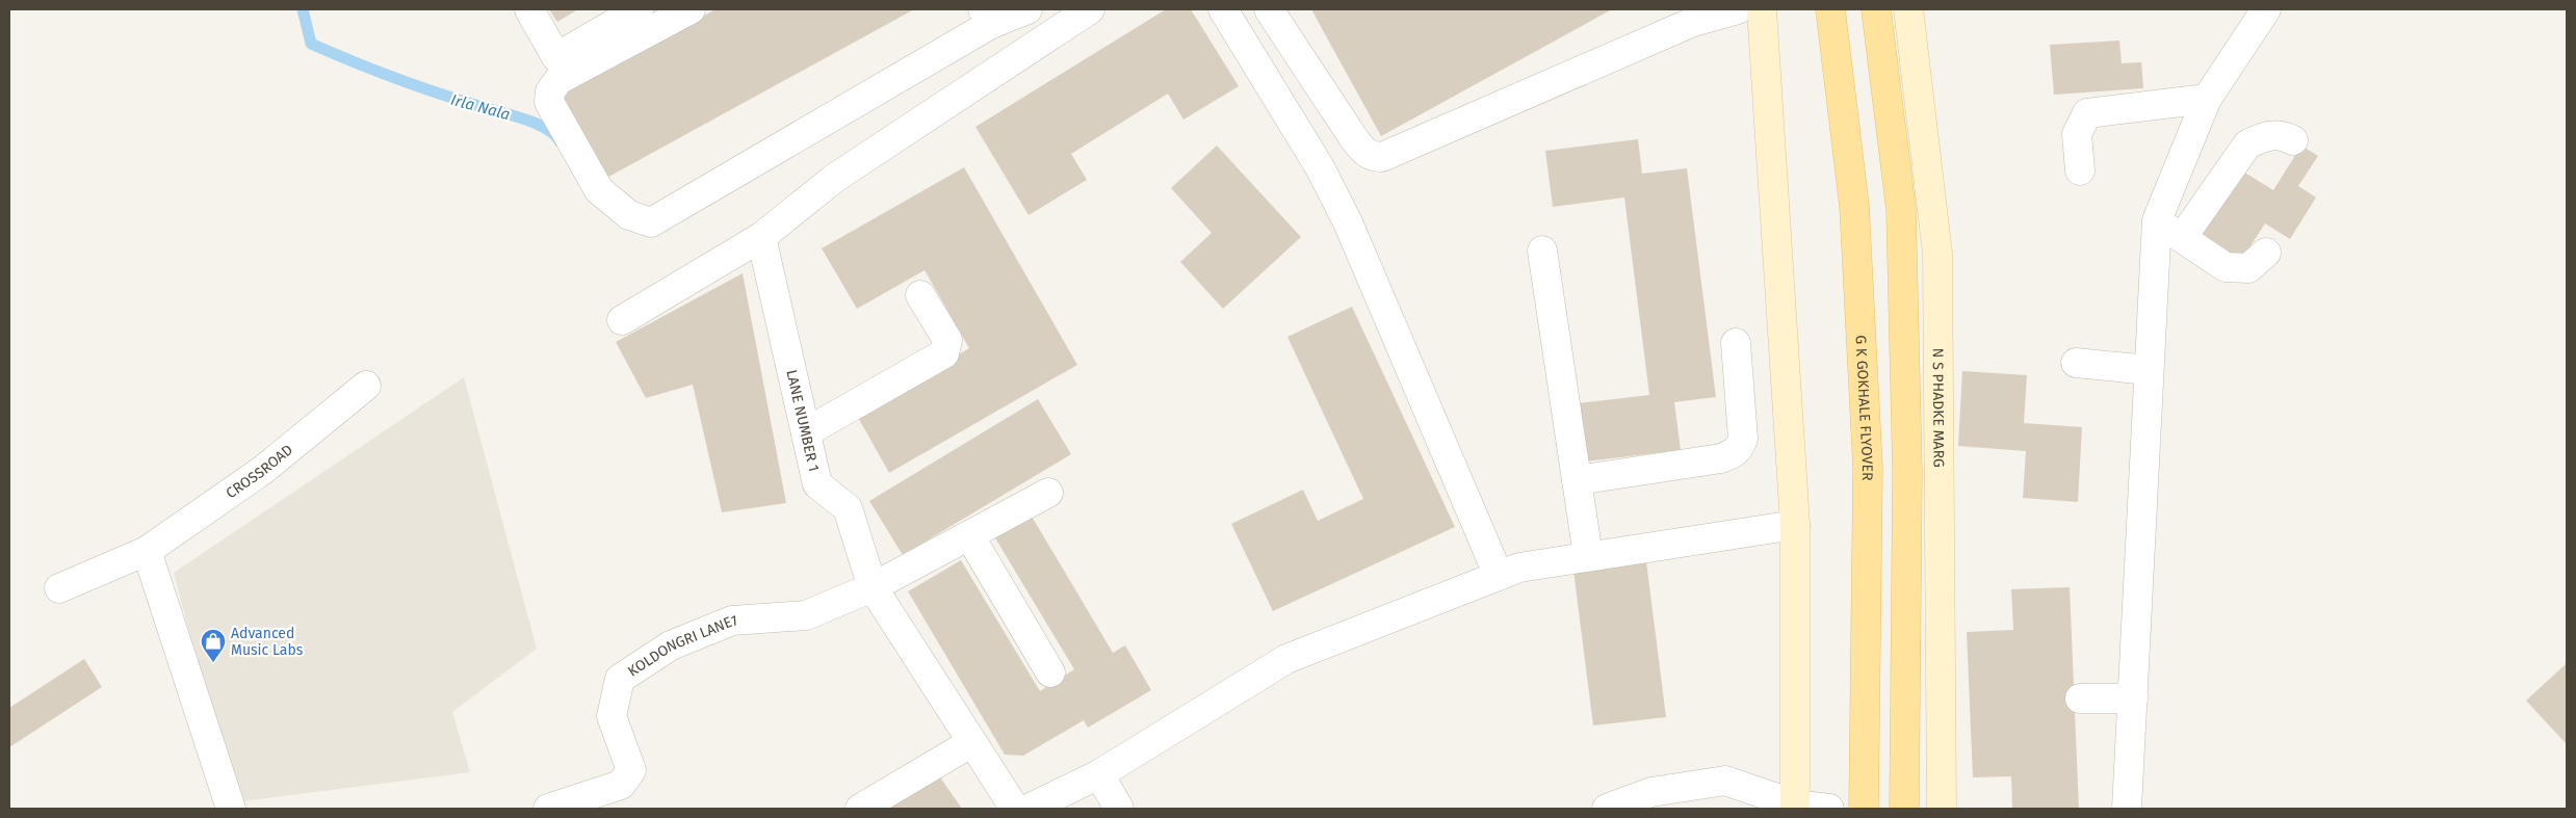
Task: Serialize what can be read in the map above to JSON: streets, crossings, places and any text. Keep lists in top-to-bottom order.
{
  "streets": {
    "main road": ["G K GOKHALE FLYOVER"],
    "street": [
      "N S PHADKE MARG",
      "LANE NUMBER 1",
      "CROSSROAD",
      "KOLDONGRI LANE1"
    ]
  },
  "crossings": [
    ["LANE NUMBER 1", "KOLDONGRI LANE1"]
  ],
  "water": ["Irla Nala"],
  "places": {
    "shop": ["Advanced Music Labs"]
  }
}
